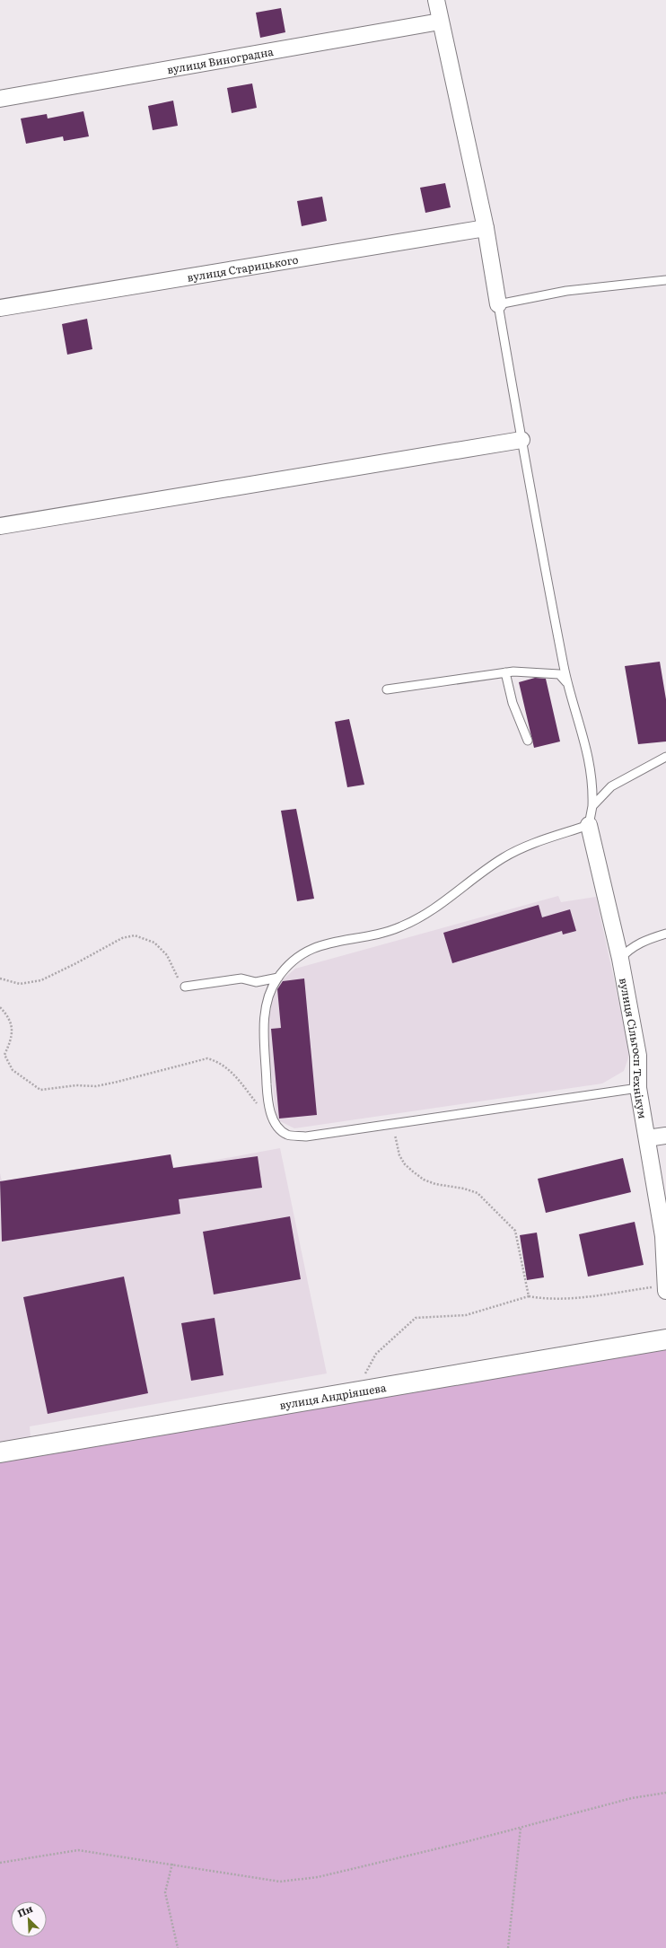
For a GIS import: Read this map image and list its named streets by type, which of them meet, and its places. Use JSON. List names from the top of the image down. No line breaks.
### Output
{"streets":{"street":["вулиця Виноградна","вулиця Старицького","вулиця Сільгосп Технікум","вулиця Андріяшева"]},"north":"top left"}
